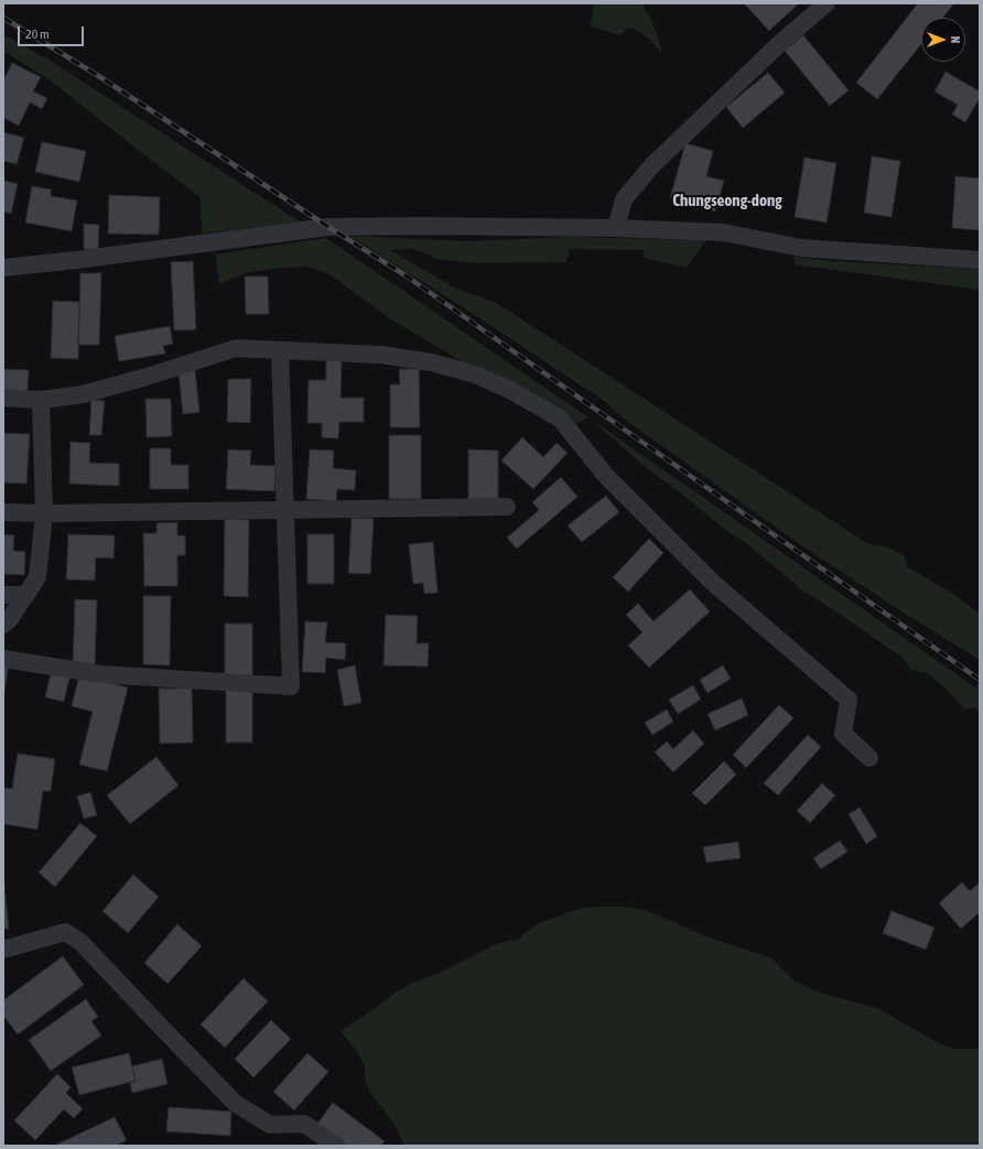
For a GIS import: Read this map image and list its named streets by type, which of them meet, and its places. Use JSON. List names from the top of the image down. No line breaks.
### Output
{"districts":["Chungseong-dong"],"scale_bar":"20 m","north":"right"}
